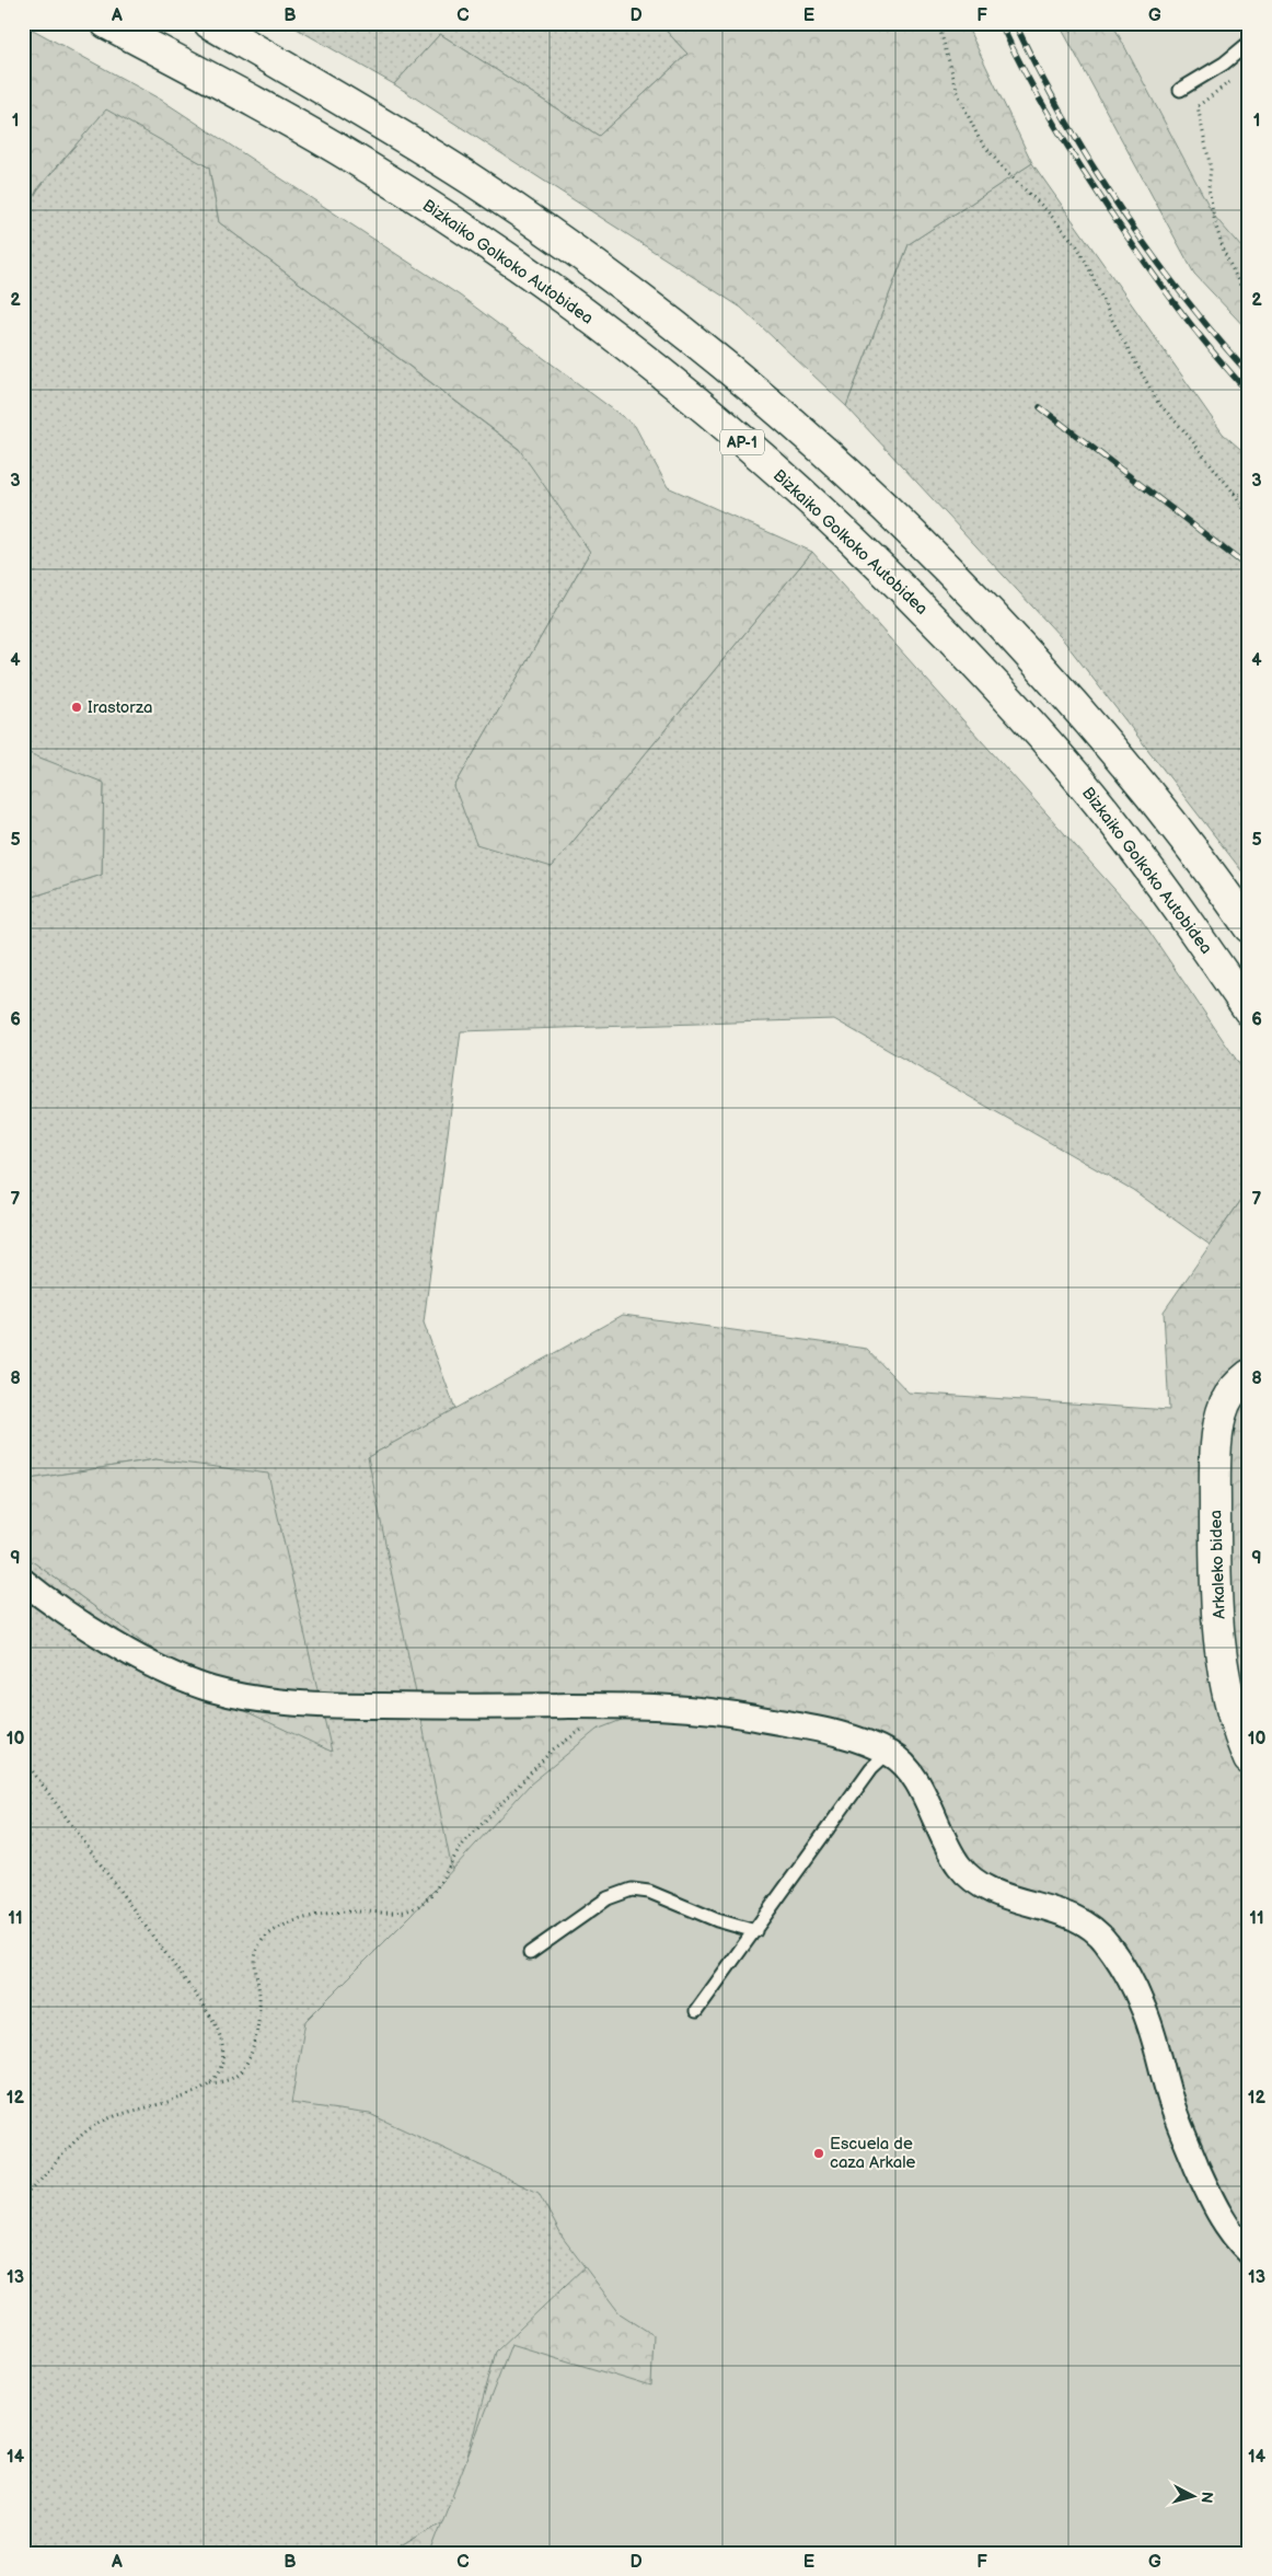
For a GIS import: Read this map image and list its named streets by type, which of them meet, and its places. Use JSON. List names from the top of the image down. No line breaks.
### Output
{"streets":{"main road":["Bizkaiko Golkoko Autobidea","AP-1","Arkaleko bidea"]},"places":["Irastorza","Escuela de caza Arkale"],"north":"right","grid":{"columns":["A","B","C","D","E","F","G"],"rows":["1","2","3","4","5","6","7","8","9","10","11","12","13","14"]}}
